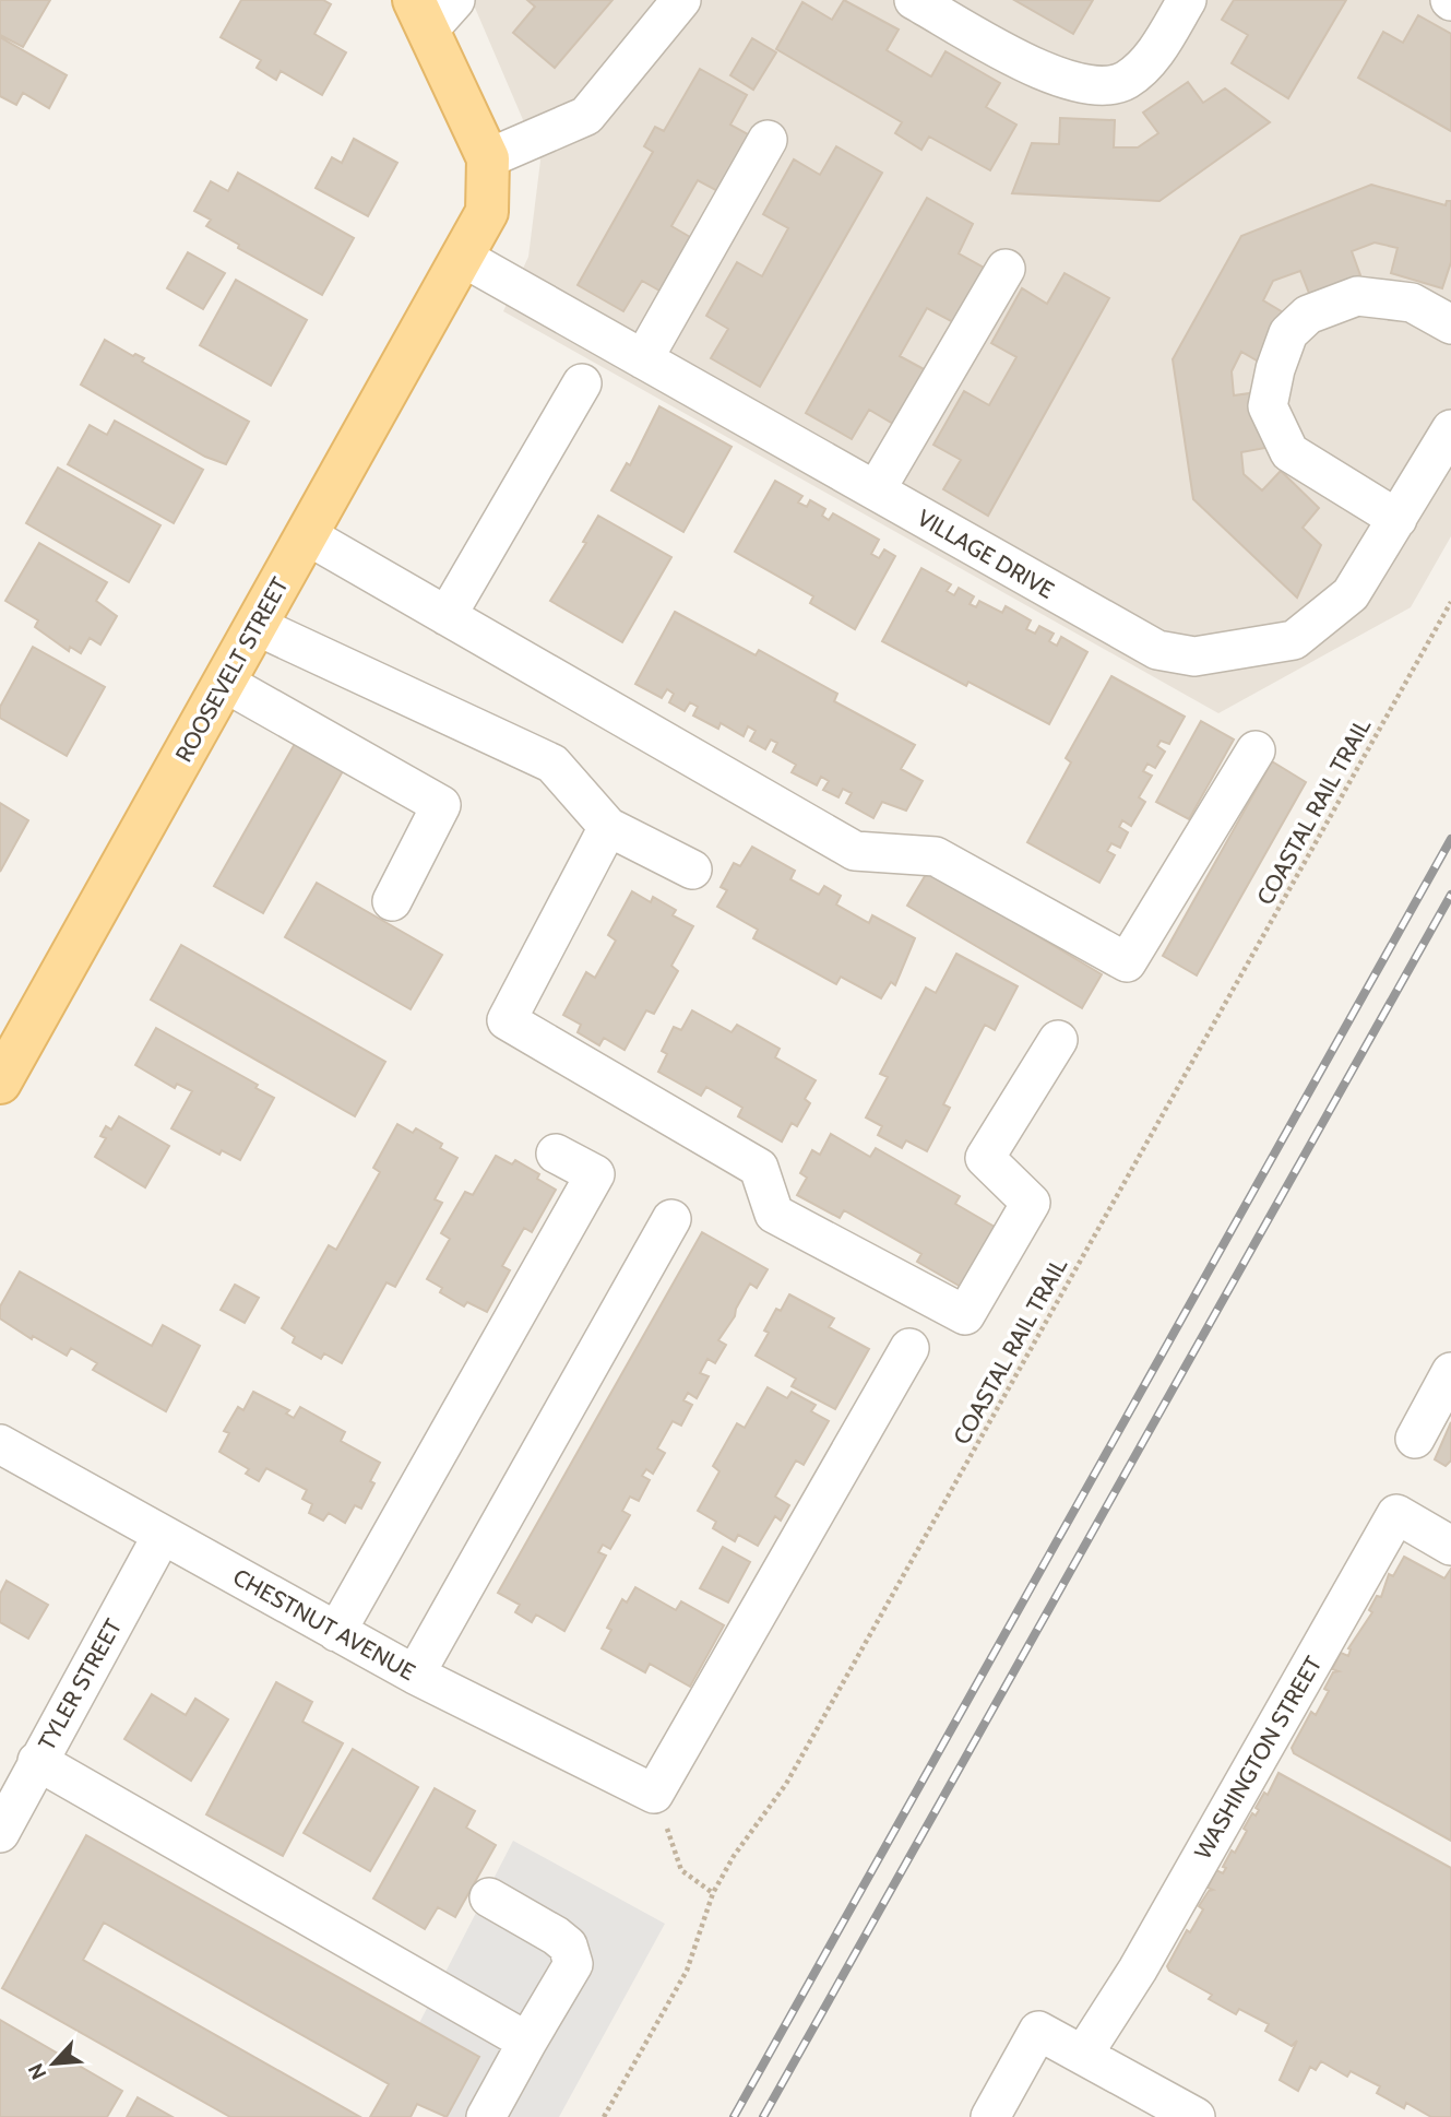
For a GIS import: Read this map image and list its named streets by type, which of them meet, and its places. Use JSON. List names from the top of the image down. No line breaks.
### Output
{"streets":{"main road":["ROOSEVELT STREET"],"street":["VILLAGE DRIVE","CHESTNUT AVENUE","TYLER STREET","WASHINGTON STREET"],"path":["COASTAL RAIL TRAIL"]},"crossings":[["VILLAGE DRIVE","ROOSEVELT STREET"],["CHESTNUT AVENUE","TYLER STREET"]],"north":"bottom left"}
